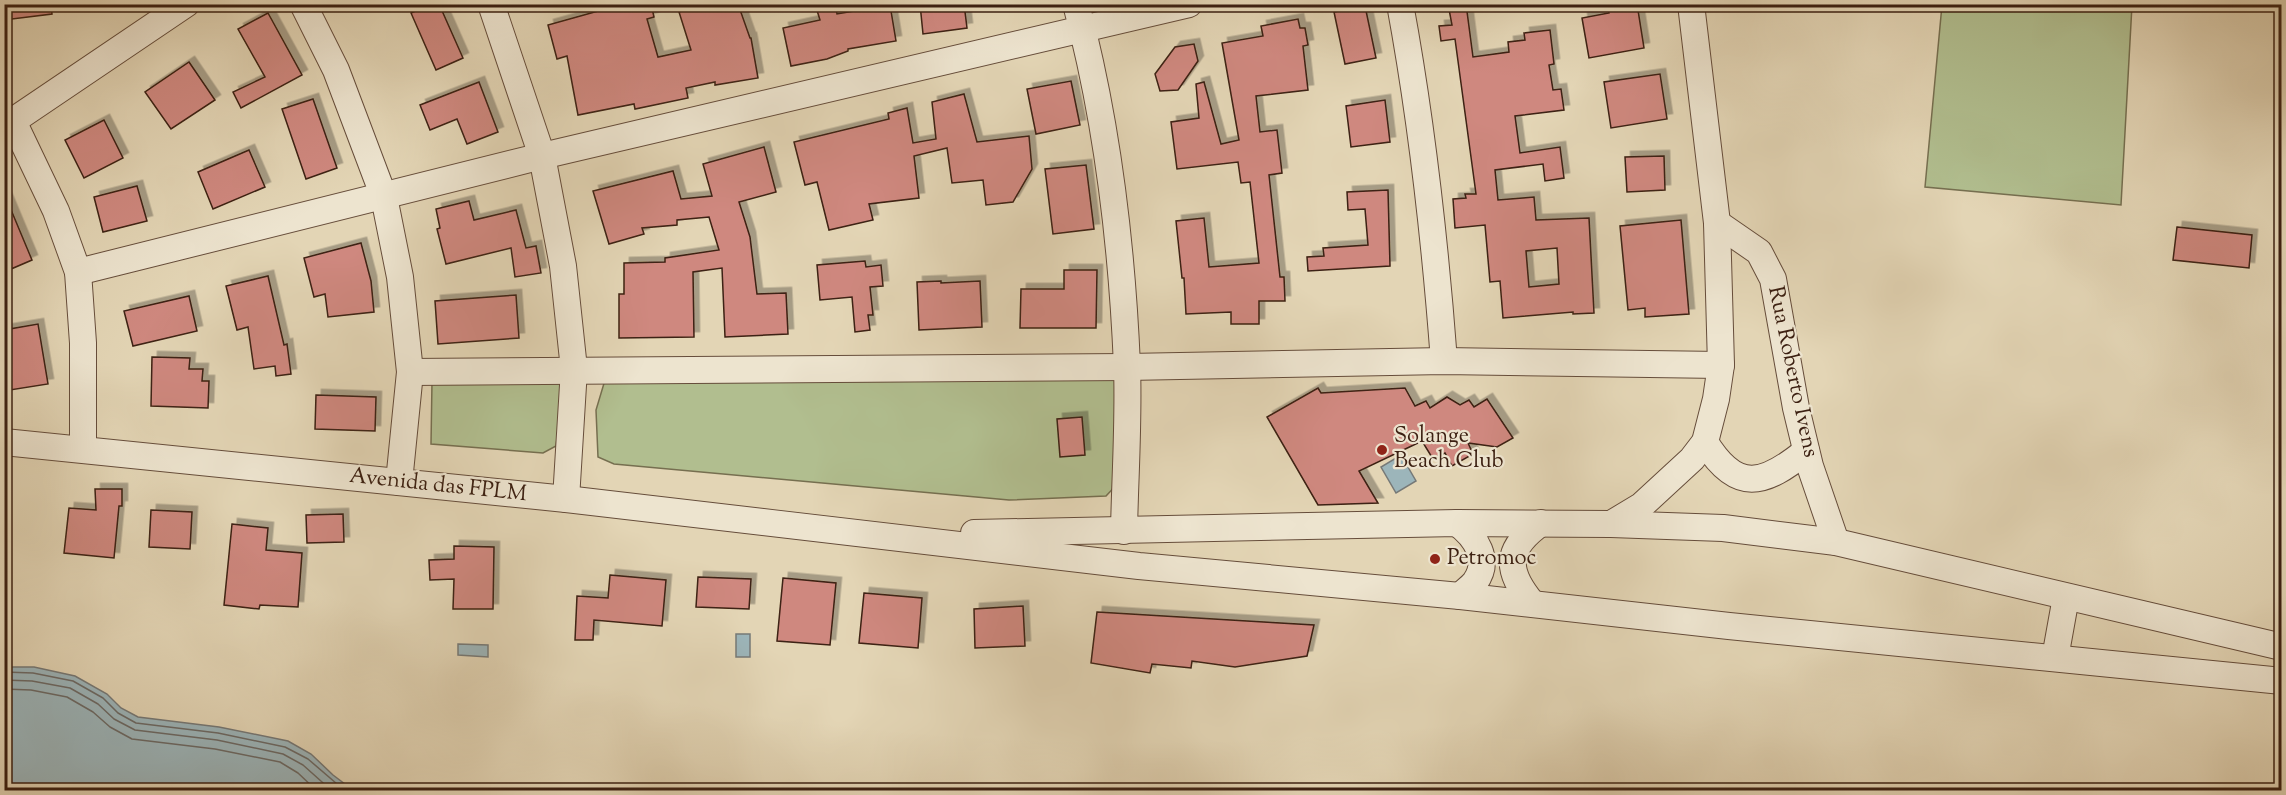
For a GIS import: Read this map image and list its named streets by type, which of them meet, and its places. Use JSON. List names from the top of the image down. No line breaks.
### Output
{"streets":{"street":["Rua Roberto Ivens","Avenida das FPLM"]},"places":["Solange Beach Club","Petromoc"]}
